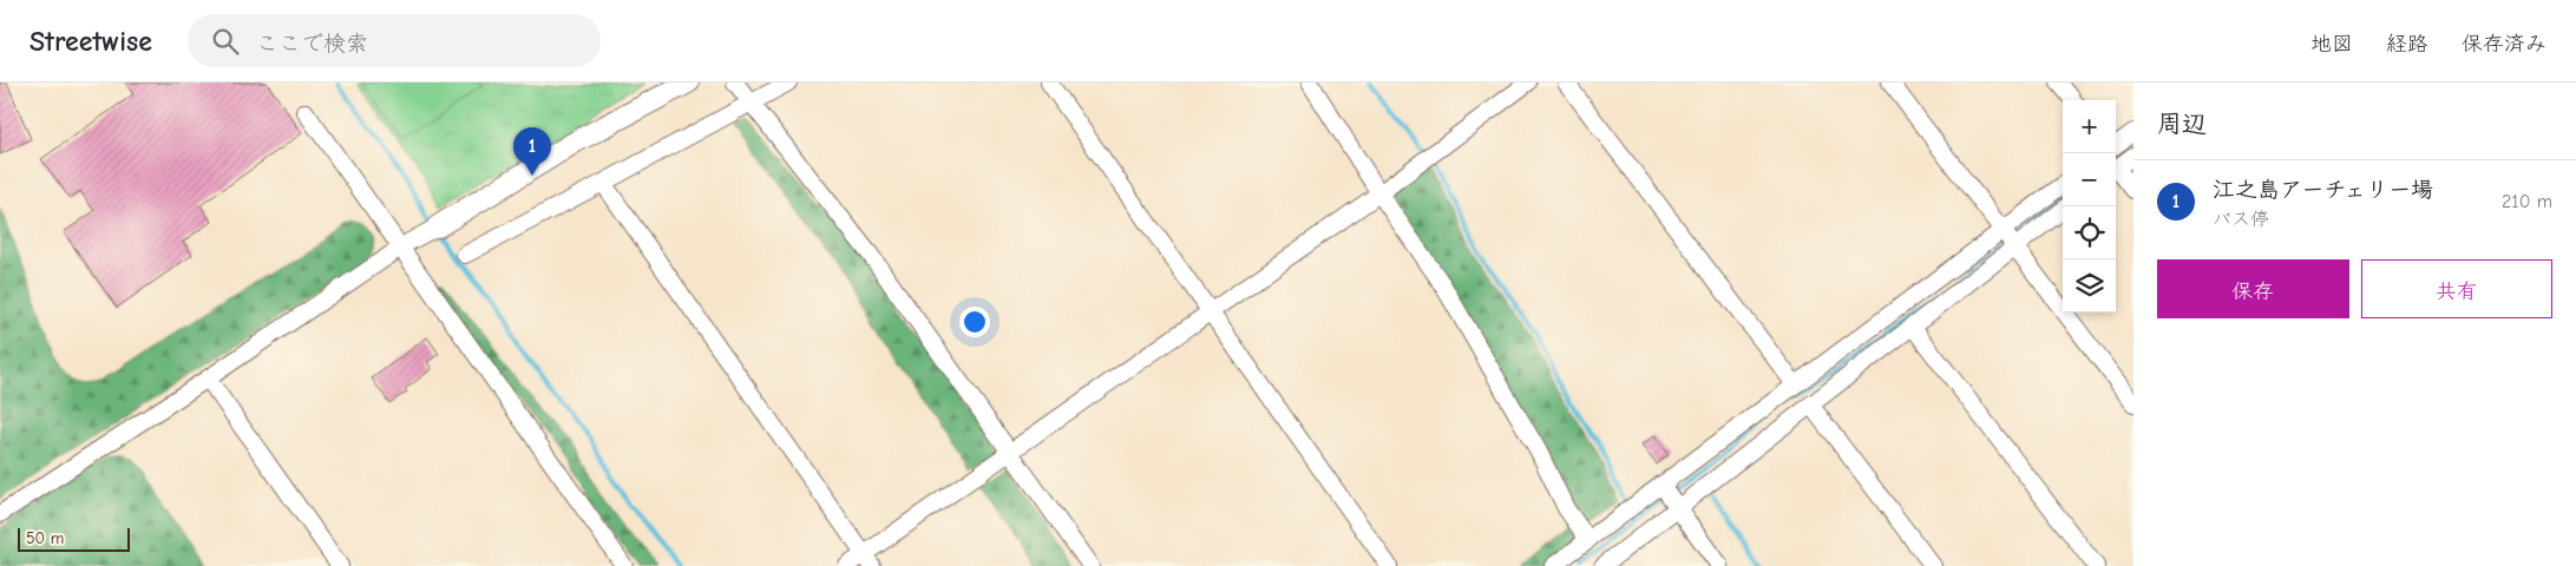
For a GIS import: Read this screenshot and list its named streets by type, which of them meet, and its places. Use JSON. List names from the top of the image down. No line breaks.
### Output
{"scale_bar":"50 m","page":{"header":"Streetwise","search":"ここで検索","nav":["地図","経路","保存済み"],"heading":"周辺","map_buttons":["+","−"],"pins":"1","list":[{"mark":"1","name":"江之島アーチェリー場","note":"バス停","value":"210 m"}],"buttons":["保存","共有"],"scale":"50 m"}}
